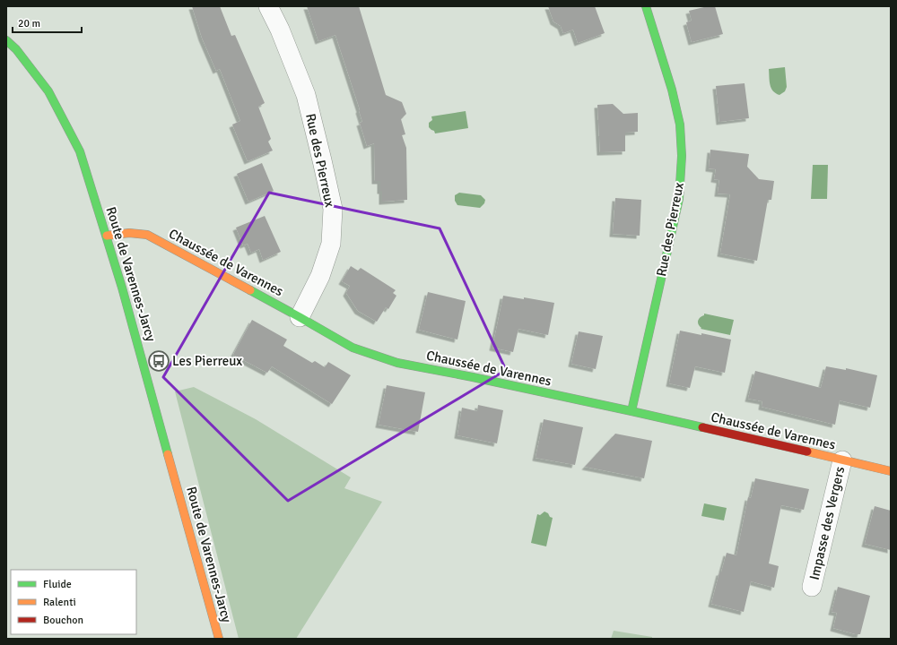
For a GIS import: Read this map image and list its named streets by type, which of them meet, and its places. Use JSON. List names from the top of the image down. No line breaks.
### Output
{"streets":{"street":["Rue des Pierreux","Chaussée de Varennes","Route de Varennes-Jarcy","Impasse des Vergers"]},"crossings":[["Rue des Pierreux","Chaussée de Varennes"],["Chaussée de Varennes","Route de Varennes-Jarcy"],["Chaussée de Varennes","Impasse des Vergers"]],"places":{"bus stop":["Les Pierreux"]},"legend":["Fluide","Ralenti","Bouchon"],"scale_bar":"20 m"}
